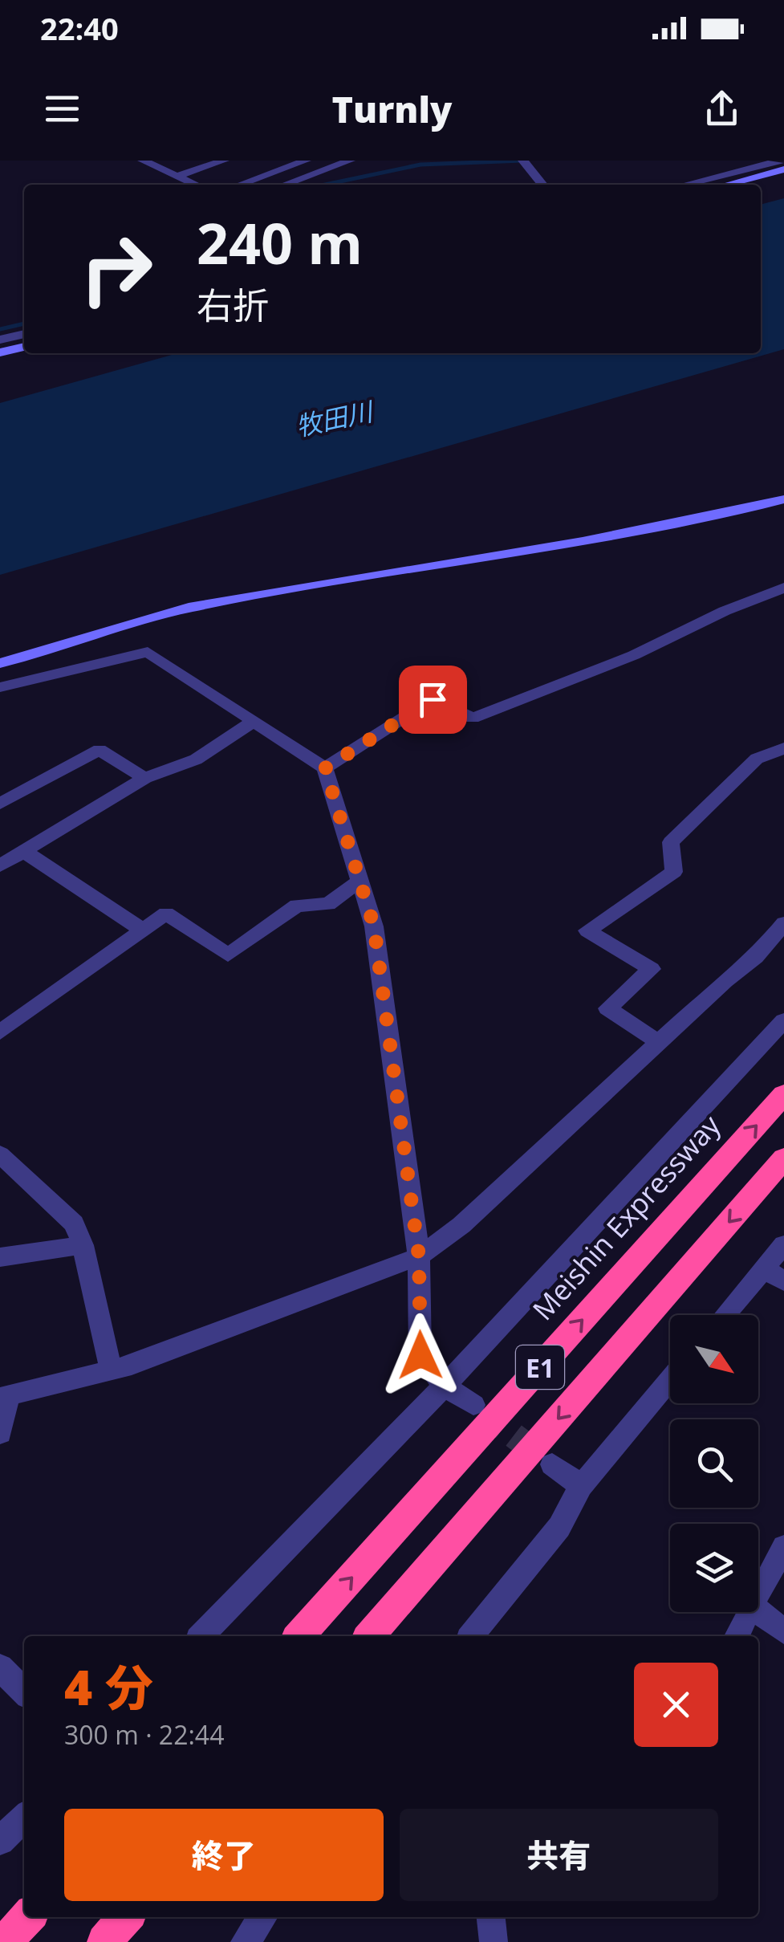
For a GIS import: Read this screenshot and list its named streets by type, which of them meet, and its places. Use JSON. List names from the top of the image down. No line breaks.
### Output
{"streets":{"highway":["Meishin Expressway","E1"]},"water":["牧田川"],"north":"bottom right","page":{"status":"22:40","header":"Turnly","turn":["240 m","右折"],"heading":["4 分","300 m · 22:44"],"buttons":["終了","共有"]}}
